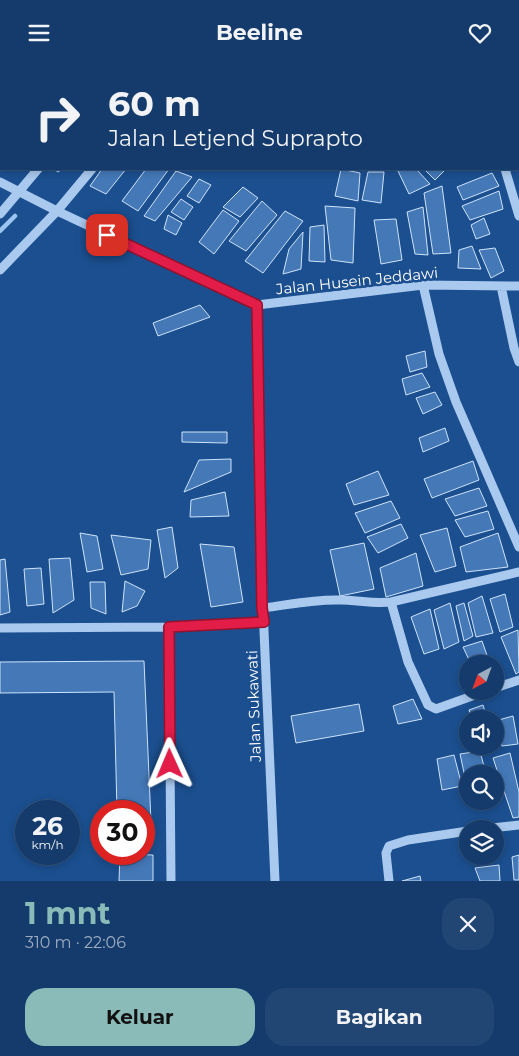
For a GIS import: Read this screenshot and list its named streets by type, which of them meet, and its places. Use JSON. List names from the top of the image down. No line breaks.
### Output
{"streets":{"street":["Jalan Husein Jeddawi","Jalan Sukawati"]},"crossings":[["Jalan Husein Jeddawi","Jalan Sukawati"]],"north":"bottom left","page":{"header":"Beeline","turn":["60 m","Jalan Letjend Suprapto"],"speed":"26 km/h","limit":"30","heading":["1 mnt","310 m · 22:06"],"buttons":["Keluar","Bagikan"]}}
